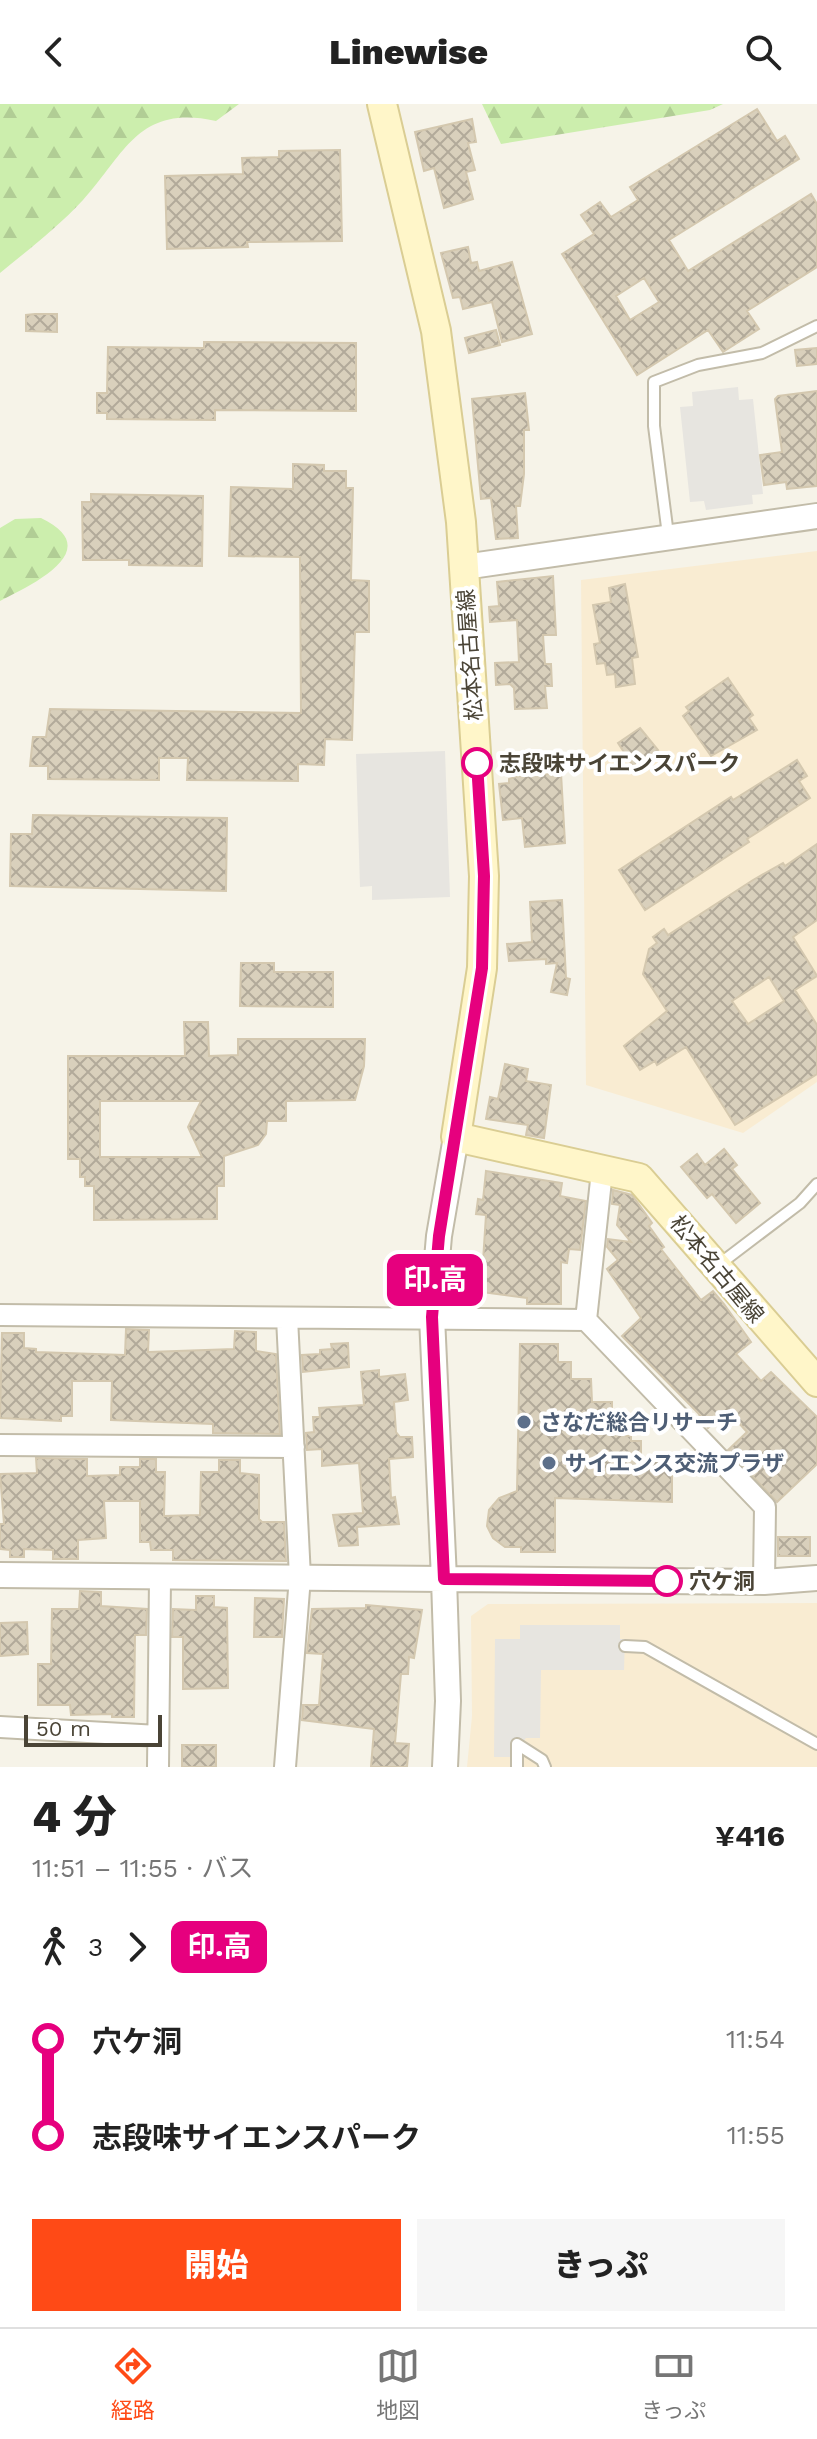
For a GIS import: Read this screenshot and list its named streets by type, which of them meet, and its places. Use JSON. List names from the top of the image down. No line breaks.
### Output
{"streets":{"main road":["松本名古屋線"]},"places":["志段味サイエンスパーク","さなだ総合リサーチ","サイエンス交流プラザ","穴ケ洞"],"lines":["bus line 印.高"],"scale_bar":"50 m","page":{"header":"Linewise","on_map":"印.高","scale":"50 m","heading":["4 分","11:51 – 11:55 · バス","¥416"],"legs":["3","印.高"],"list":[{"name":"穴ケ洞","value":"11:54"},{"name":"志段味サイエンスパーク","value":"11:55"}],"buttons":["開始","きっぷ"],"tabs":["経路","地図","きっぷ"]}}
